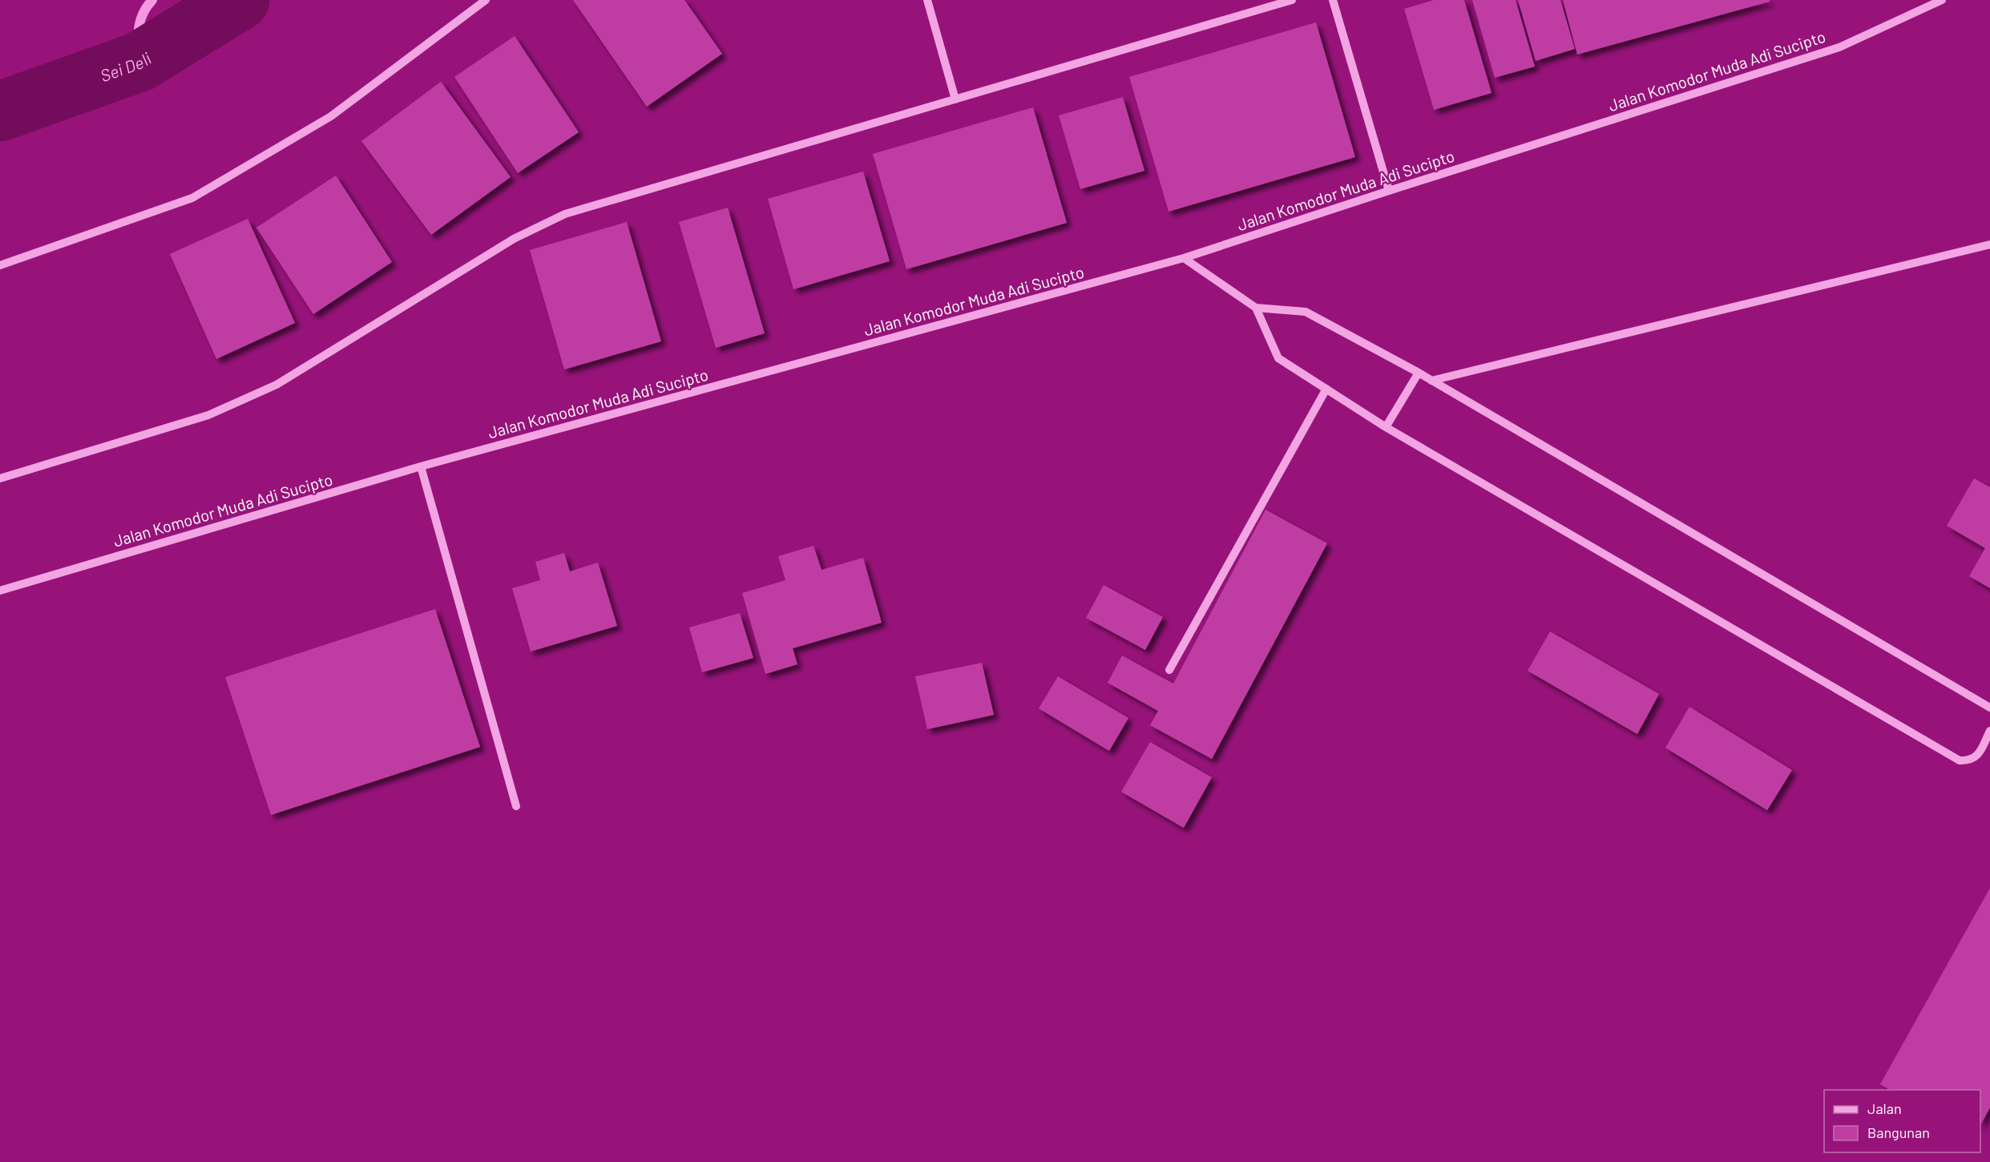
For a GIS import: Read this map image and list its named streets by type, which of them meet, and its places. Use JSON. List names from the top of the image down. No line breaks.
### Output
{"streets":{"street":["Jalan Komodor Muda Adi Sucipto"]},"water":["Sei Deli"],"legend":["Jalan","Bangunan"]}
